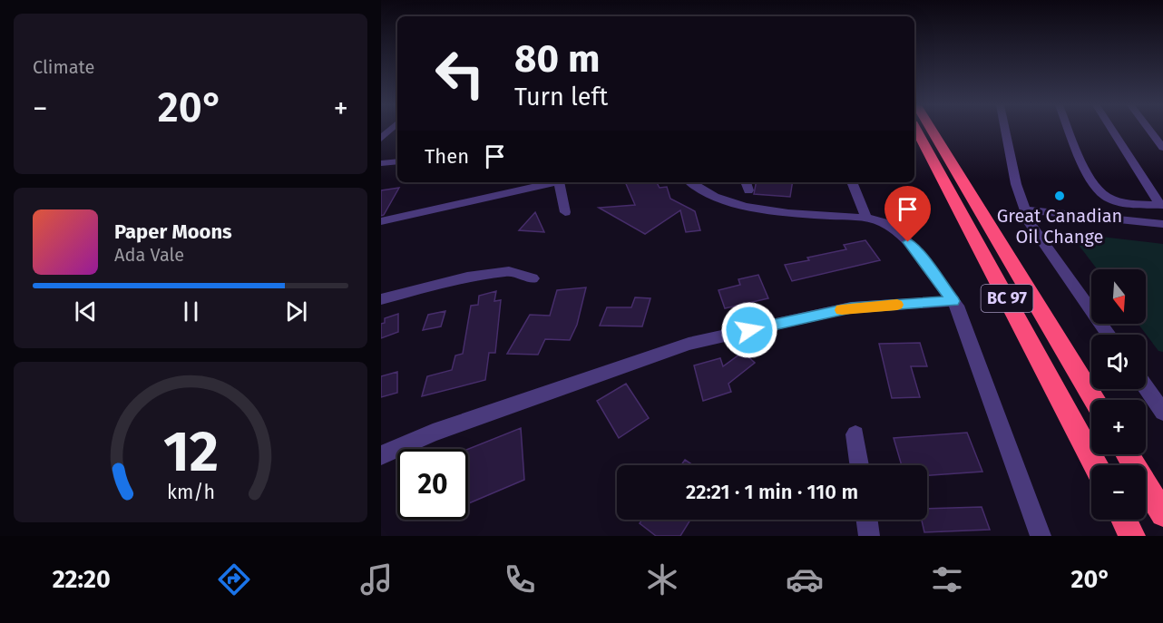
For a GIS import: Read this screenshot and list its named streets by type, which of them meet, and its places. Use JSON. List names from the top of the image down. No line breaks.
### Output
{"streets":{"highway":["BC 97"]},"places":["Great Canadian Oil Change"],"north":"bottom","page":{"tile":"Climate","turn":["80 m","Turn left"],"heat":["−","20°","+"],"then":"Then","song":["Paper Moons","Ada Vale"],"map_buttons":["+","−"],"limit":"20","trip":"22:21 · 1 min · 110 m","tabs":["22:20","20°"],"gauge":["12","km/h"]}}
